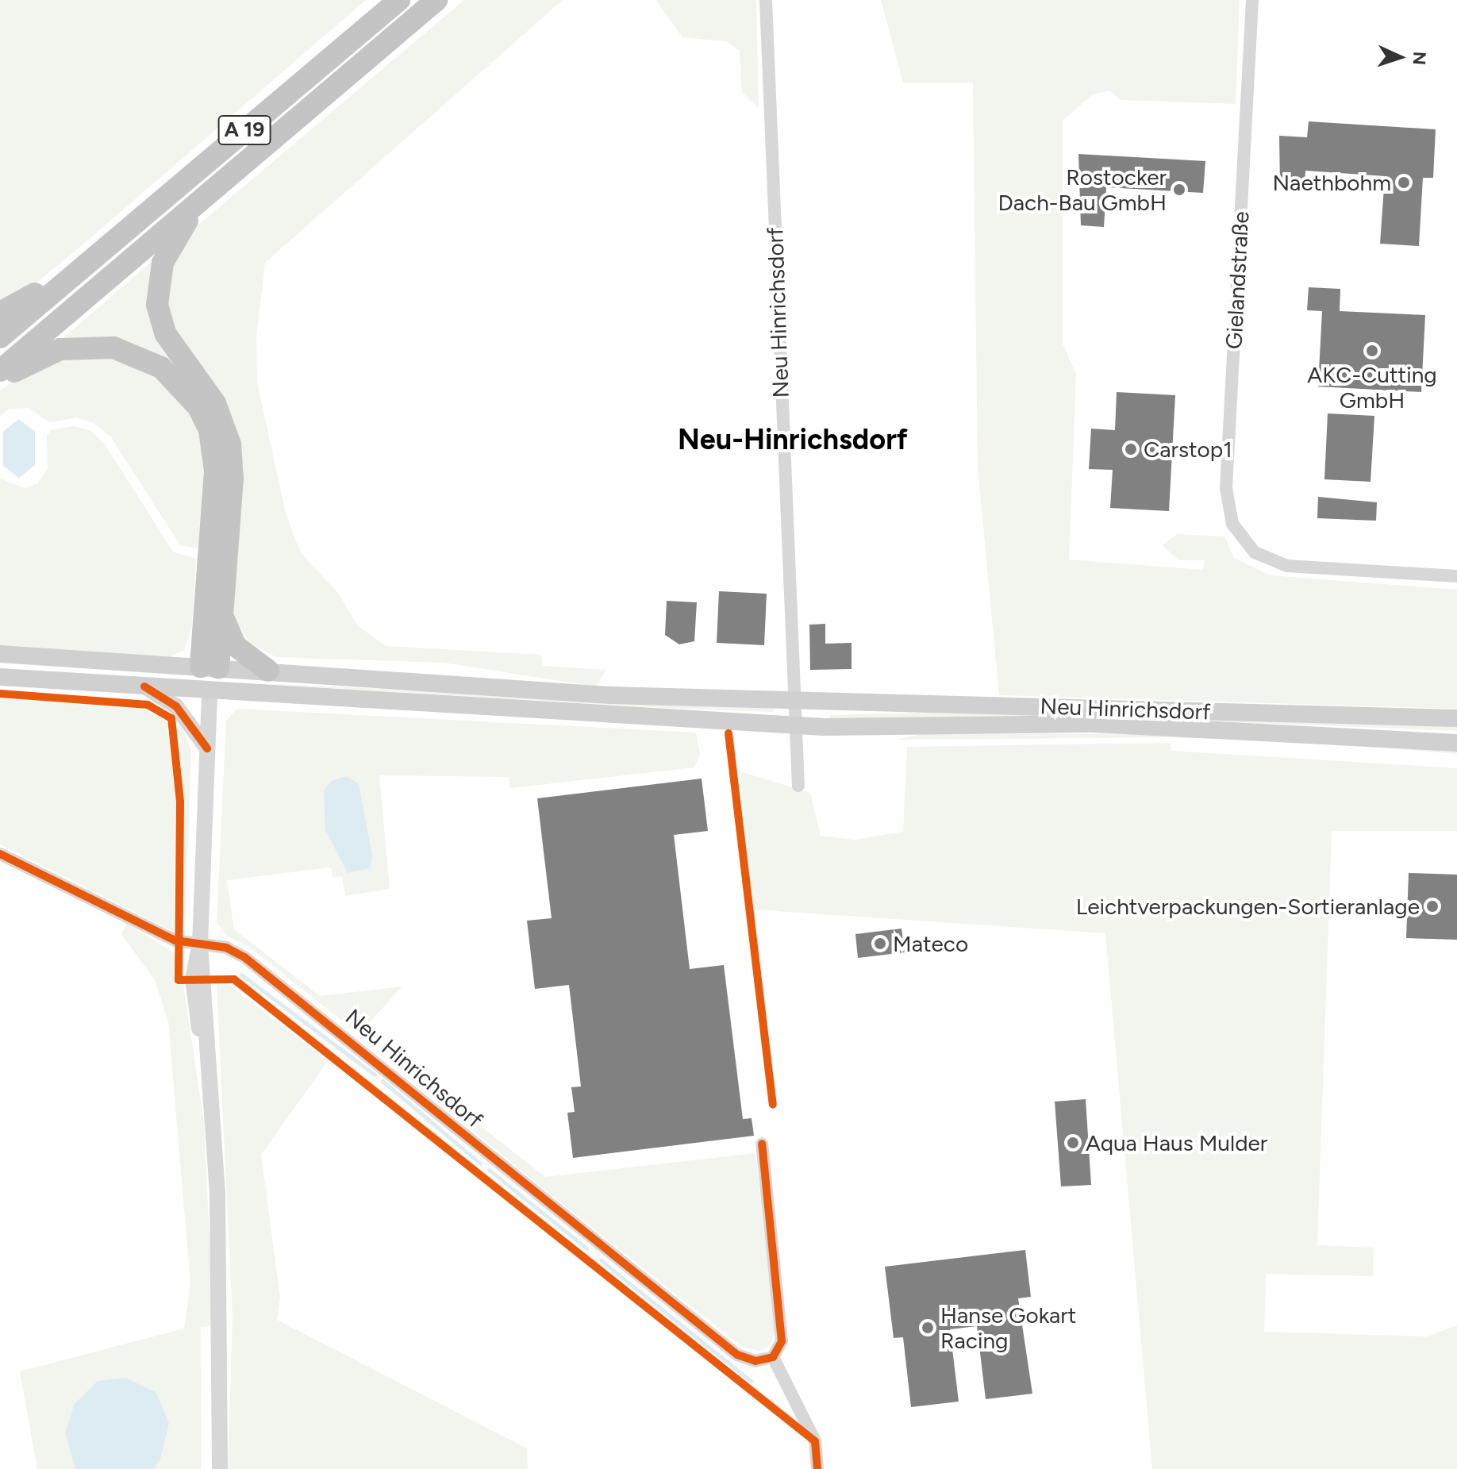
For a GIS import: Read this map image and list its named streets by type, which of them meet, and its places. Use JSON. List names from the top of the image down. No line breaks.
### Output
{"streets":{"highway":["A 19"],"main road":["Neu Hinrichsdorf"],"street":["Gielandstraße"]},"districts":["Neu-Hinrichsdorf"],"places":["Naethbohm","Rostocker Dach-Bau GmbH","AKC-Cutting GmbH","Carstop1","Leichtverpackungen-Sortieranlage","Mateco","Aqua Haus Mulder","Hanse Gokart Racing"],"north":"right"}
